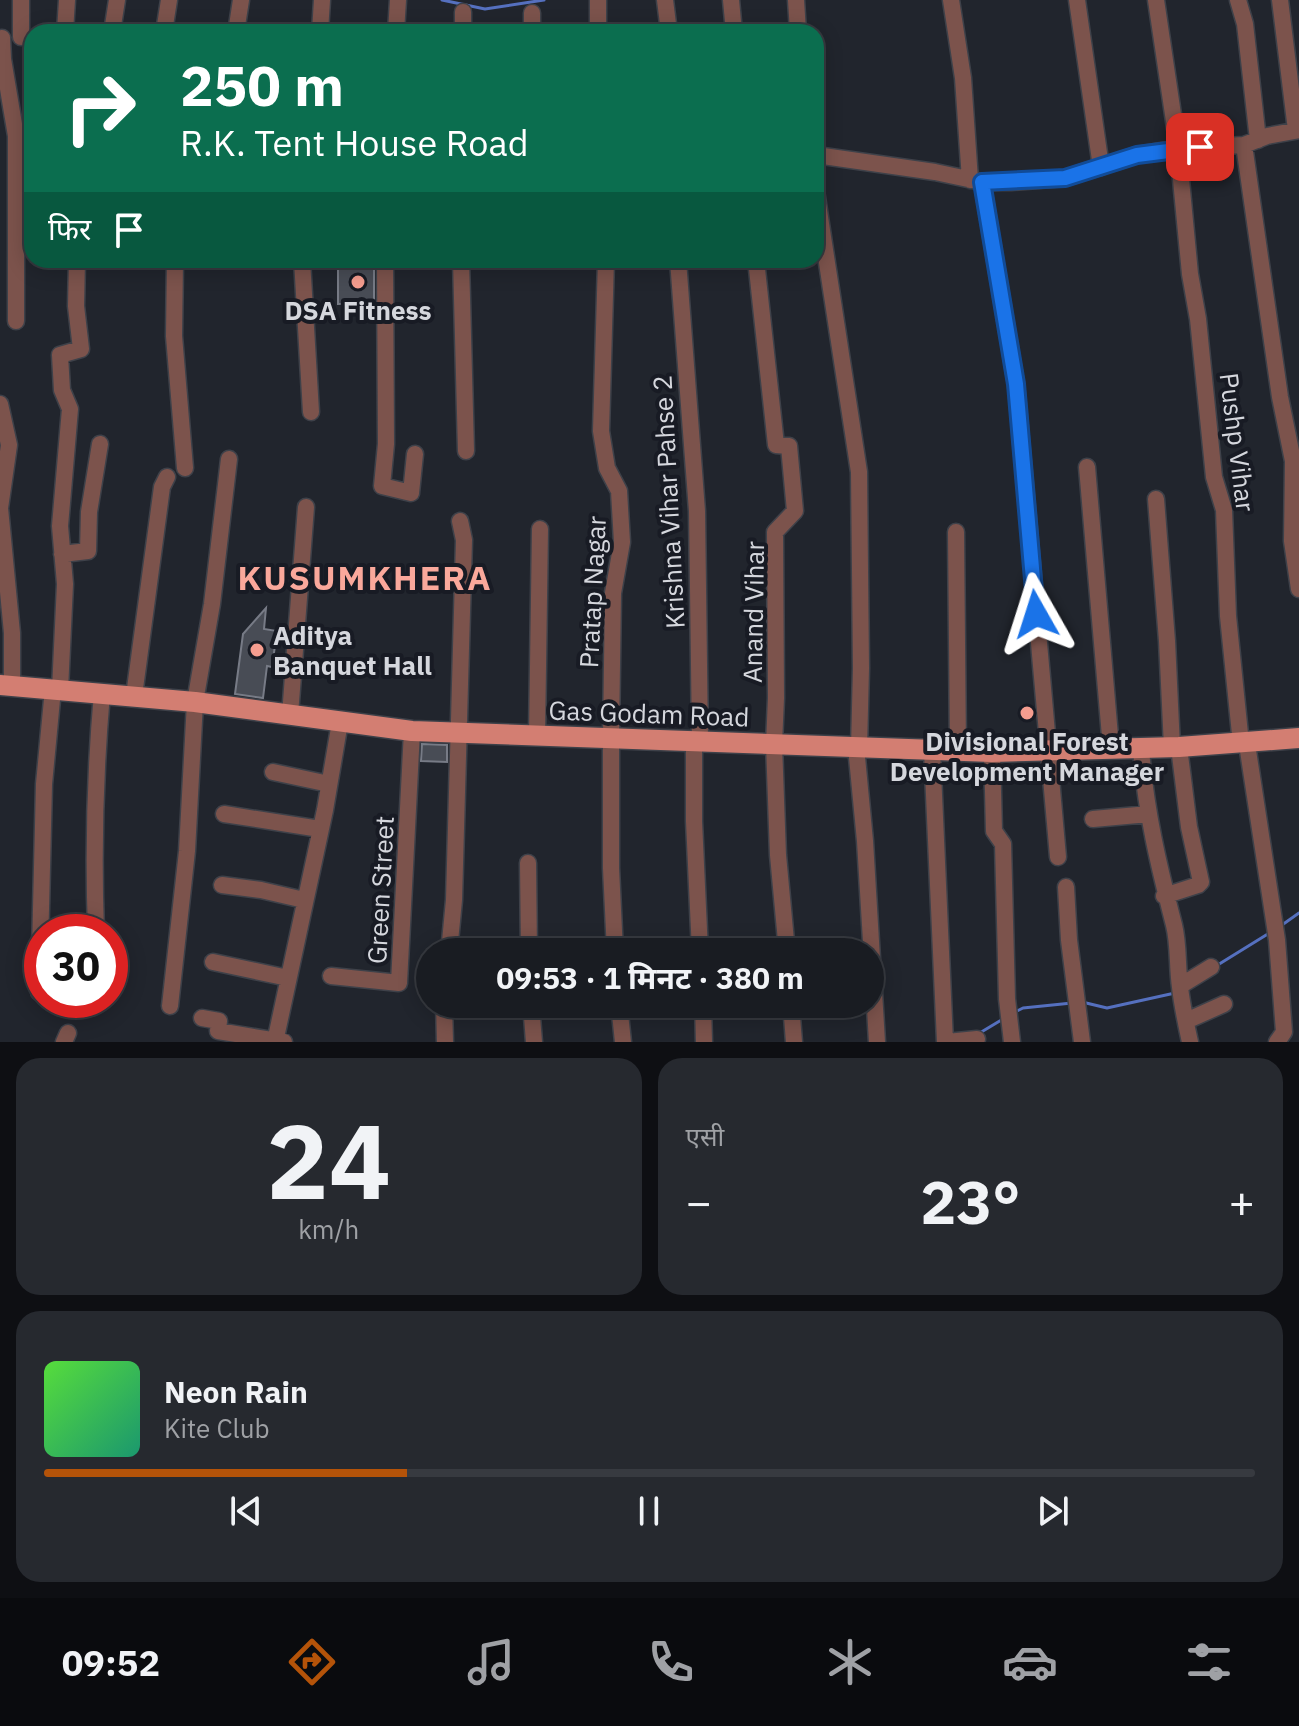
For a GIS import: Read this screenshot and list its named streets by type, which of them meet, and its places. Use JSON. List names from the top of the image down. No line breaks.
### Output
{"streets":{"main road":["Gas Godam Road"],"street":["Pushp Vihar","Krishna Vihar Pahse 2","Pratap Nagar","Anand Vihar","Green Street"]},"crossings":[["Pushp Vihar","Gas Godam Road"],["Krishna Vihar Pahse 2","Gas Godam Road"],["Pratap Nagar","Gas Godam Road"],["Anand Vihar","Gas Godam Road"],["Gas Godam Road","Green Street"]],"districts":["KUSUMKHERA"],"places":["DSA Fitness","Aditya Banquet Hall","Divisional Forest Development Manager"],"page":{"turn":["250 m","R.K. Tent House Road"],"then":"फिर","limit":"30","trip":"09:53 · 1 मिनट · 380 m","tile":[["24","km/h"],"एसी"],"heat":["−","23°","+"],"song":["Neon Rain","Kite Club"],"tabs":"09:52"}}
